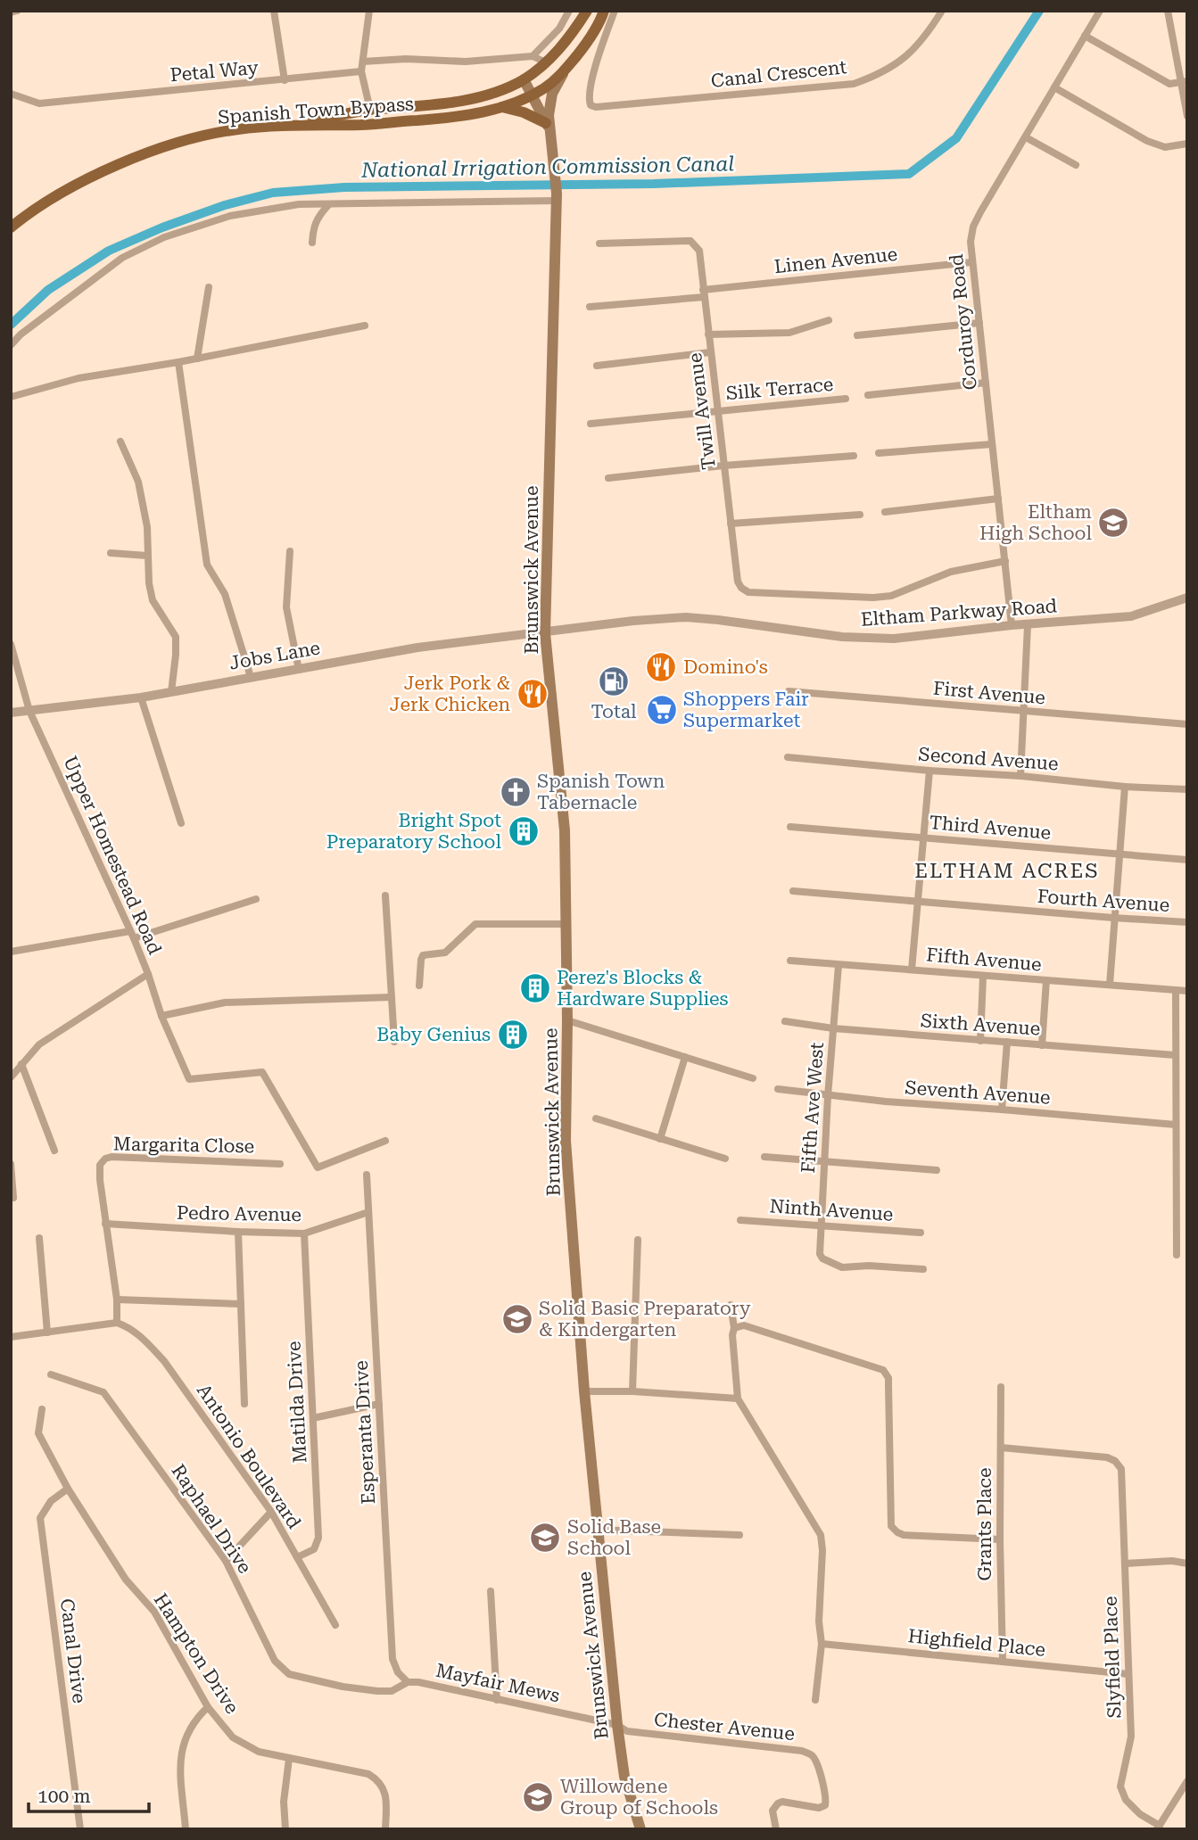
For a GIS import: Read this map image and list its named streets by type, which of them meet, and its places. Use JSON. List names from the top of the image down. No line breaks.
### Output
{"streets":{"main road":["Spanish Town Bypass","Brunswick Avenue"],"street":["Petal Way","Canal Crescent","Linen Avenue","Corduroy Road","Silk Terrace","Twill Avenue","Eltham Parkway Road","Jobs Lane","First Avenue","Second Avenue","Third Avenue","Upper Homestead Road","Fourth Avenue","Fifth Avenue","Sixth Avenue","Seventh Avenue","Fifth Ave West","Margarita Close","Ninth Avenue","Pedro Avenue","Matilda Drive","Esperanta Drive","Antonio Boulevard","Raphael Drive","Grants Place","Highfield Place","Canal Drive","Hampton Drive","Slyfield Place","Mayfair Mews","Chester Avenue"]},"crossings":[["Spanish Town Bypass","Brunswick Avenue"],["Linen Avenue","Corduroy Road"],["Linen Avenue","Twill Avenue"],["Corduroy Road","Twill Avenue"],["Corduroy Road","Eltham Parkway Road"],["Silk Terrace","Twill Avenue"],["Brunswick Avenue","Eltham Parkway Road"],["Brunswick Avenue","Jobs Lane"],["Brunswick Avenue","Mayfair Mews"],["Brunswick Avenue","Chester Avenue"],["Eltham Parkway Road","Jobs Lane"],["Jobs Lane","Upper Homestead Road"],["Fifth Avenue","Fifth Ave West"],["Sixth Avenue","Fifth Ave West"],["Seventh Avenue","Fifth Ave West"],["Fifth Ave West","Ninth Avenue"],["Margarita Close","Pedro Avenue"],["Margarita Close","Antonio Boulevard"],["Pedro Avenue","Matilda Drive"],["Pedro Avenue","Esperanta Drive"],["Matilda Drive","Antonio Boulevard"],["Esperanta Drive","Raphael Drive"],["Esperanta Drive","Mayfair Mews"],["Raphael Drive","Mayfair Mews"],["Grants Place","Highfield Place"],["Grants Place","Slyfield Place"],["Highfield Place","Slyfield Place"],["Canal Drive","Hampton Drive"],["Mayfair Mews","Chester Avenue"]],"districts":["ELTHAM ACRES"],"water":["National Irrigation Commission Canal"],"places":{"school or university":["Eltham High School","Solid Basic Preparatory & Kindergarten","Solid Base School","Willowdene Group of Schools"],"restaurant":["Domino's","Jerk Pork & Jerk Chicken"],"fuel station":["Total"],"supermarket":["Shoppers Fair Supermarket"],"church":["Spanish Town Tabernacle"],"building":["Bright Spot Preparatory School","Perez's Blocks & Hardware Supplies","Baby Genius"]},"scale_bar":"100 m"}
